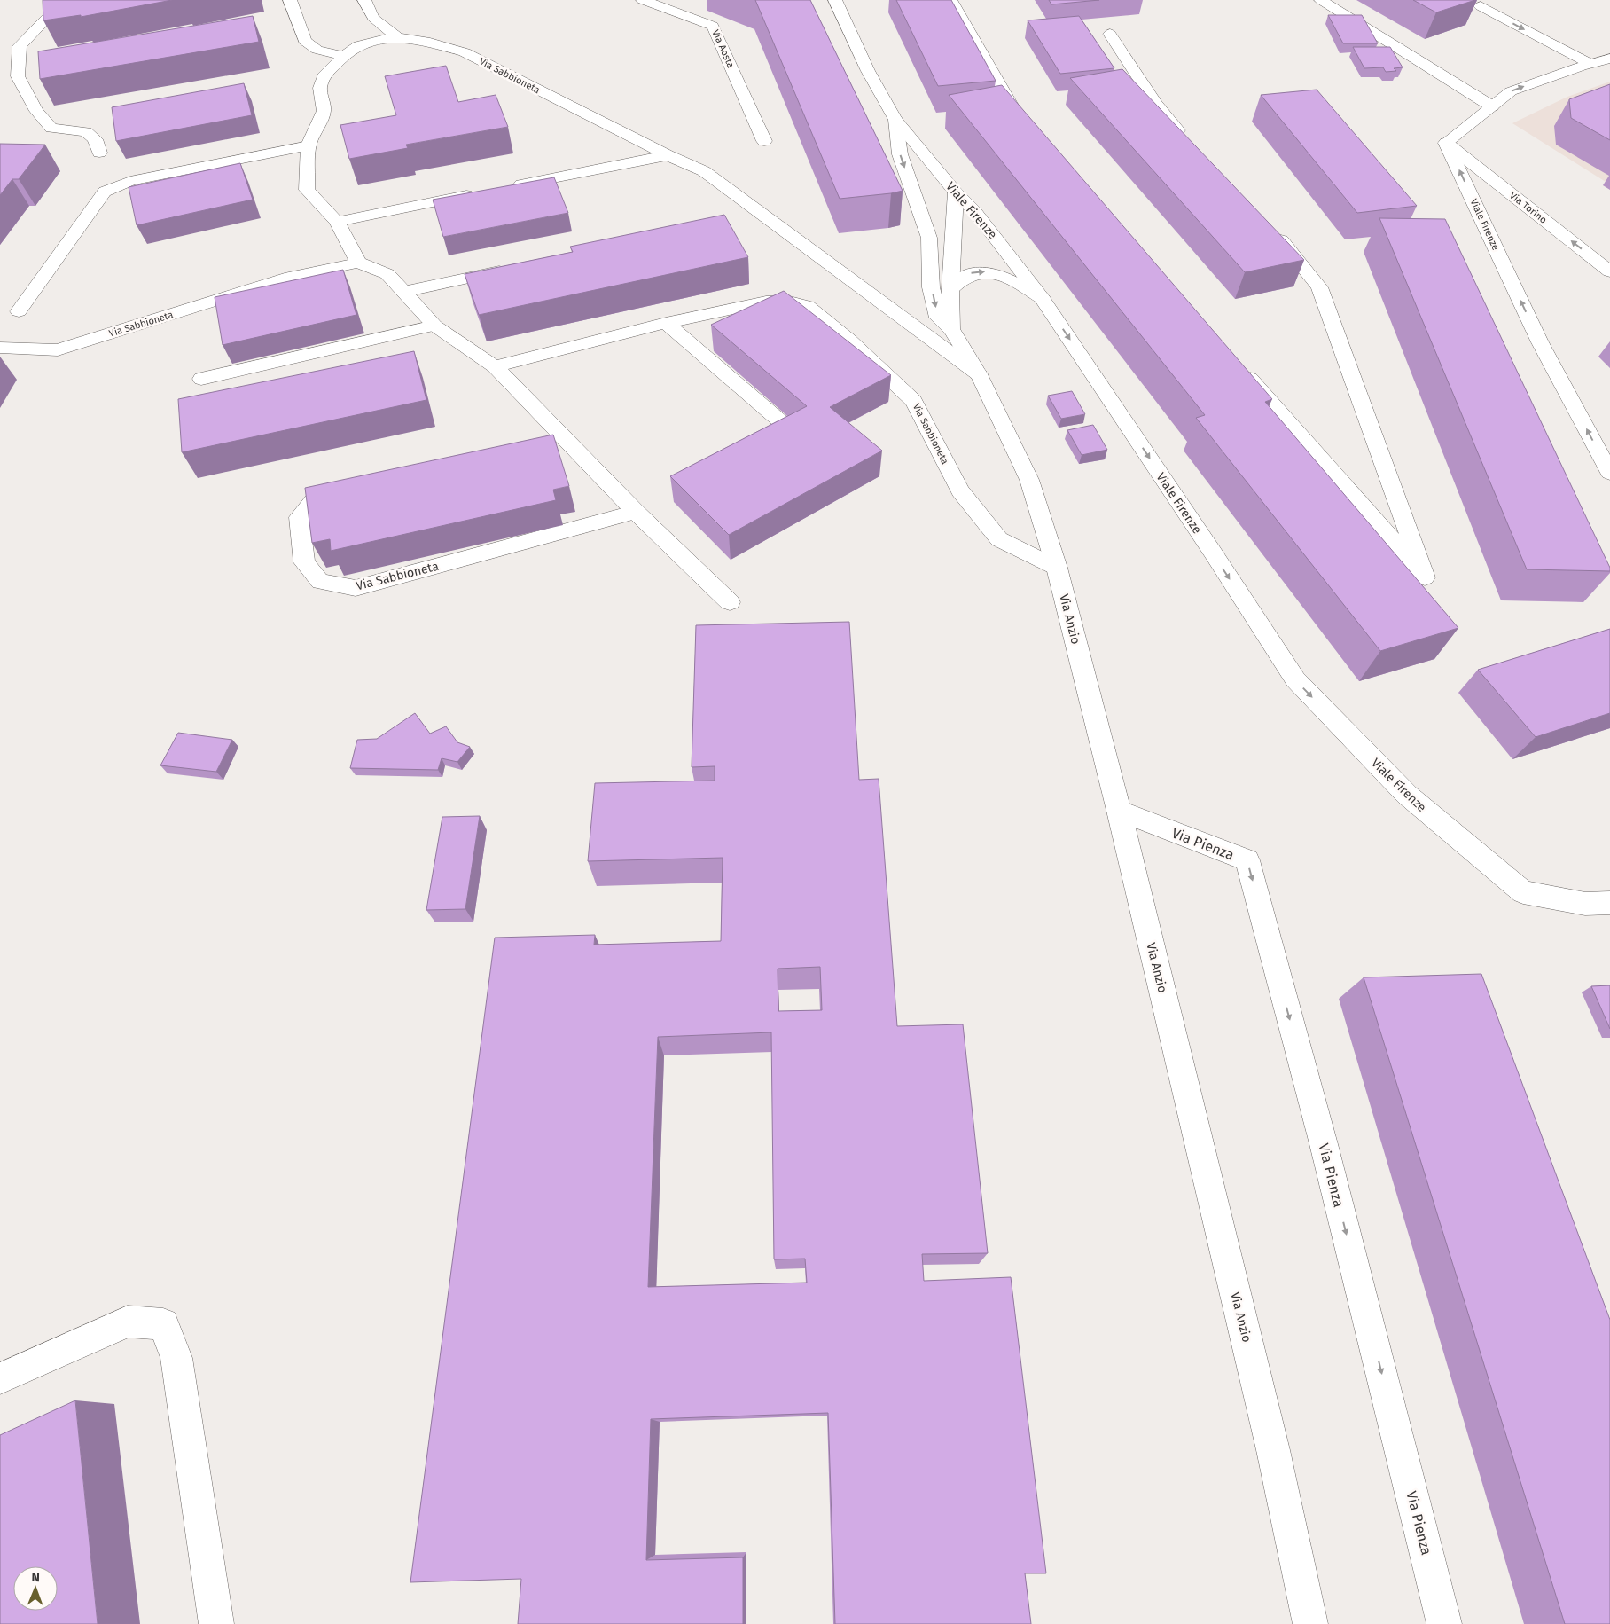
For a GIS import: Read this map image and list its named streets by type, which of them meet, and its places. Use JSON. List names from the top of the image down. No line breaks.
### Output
{"streets":{"street":["Via Aosta","Via Sabbioneta","Via Torino","Viale Firenze","Via Anzio","Via Pienza"]},"crossings":[["Via Sabbioneta","Via Anzio"],["Via Torino","Viale Firenze"],["Viale Firenze","Via Anzio"],["Via Anzio","Via Pienza"]],"one_way":["Via Pienza"],"north":"top"}
